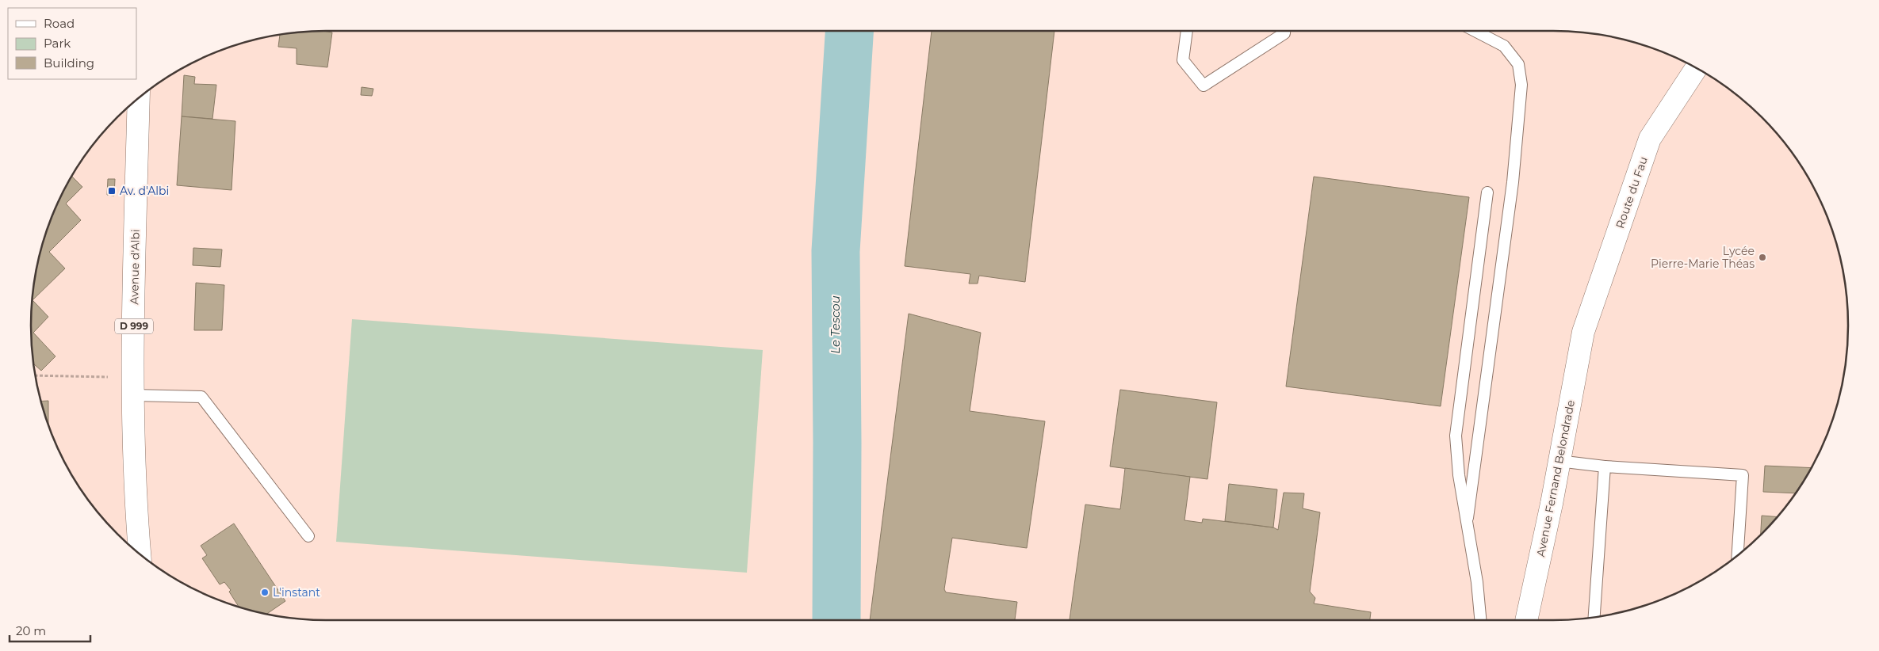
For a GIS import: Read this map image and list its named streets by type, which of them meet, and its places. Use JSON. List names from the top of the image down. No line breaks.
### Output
{"streets":{"street":["Route du Fau","Avenue d'Albi","D 999","Avenue Fernand Belondrade"]},"crossings":[["Route du Fau","Avenue Fernand Belondrade"]],"water":["Le Tescou"],"places":{"transit":["Av. d'Albi"],"other":["Lycée Pierre-Marie Théas","L'instant"]},"legend":["Road","Park","Building"],"scale_bar":"20 m"}
